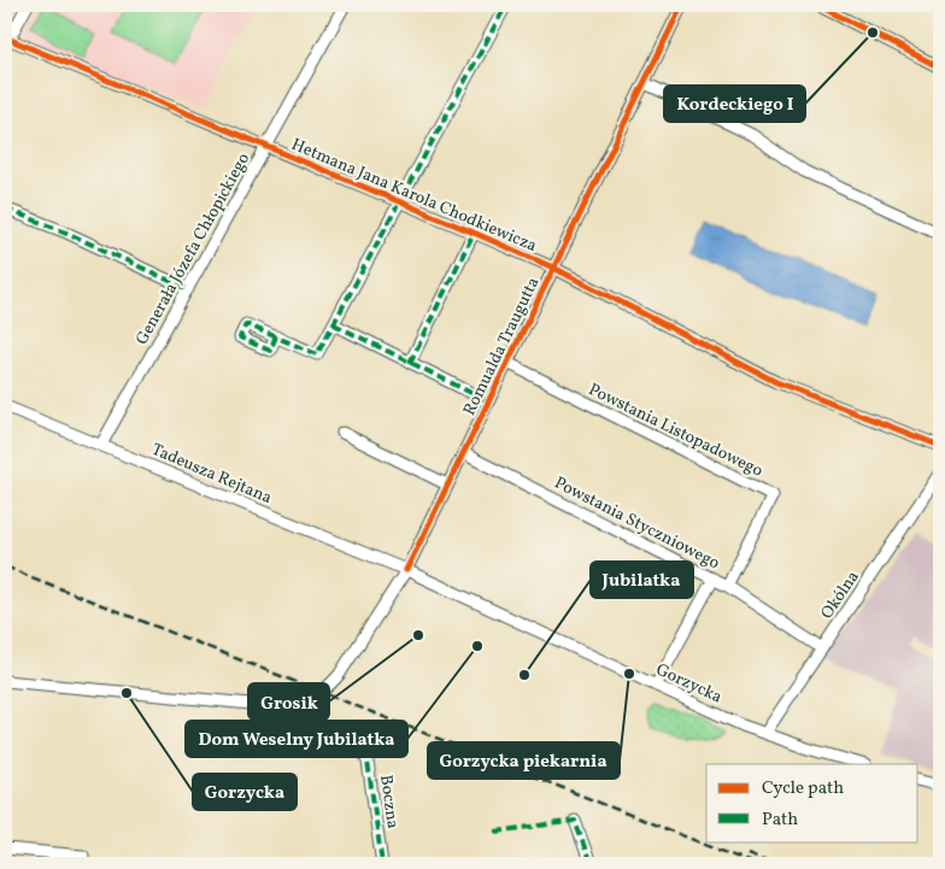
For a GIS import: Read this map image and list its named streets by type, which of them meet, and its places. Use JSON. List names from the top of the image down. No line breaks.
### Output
{"streets":{"street":["Hetmana Jana Karola Chodkiewicza","Generała Józefa Chłopickiego","Romualda Traugutta","Powstania Listopadowego","Tadeusza Rejtana","Powstania Styczniowego","Okólna","Gorzycka","Boczna"]},"crossings":[["Hetmana Jana Karola Chodkiewicza","Generała Józefa Chłopickiego"],["Hetmana Jana Karola Chodkiewicza","Romualda Traugutta"],["Generała Józefa Chłopickiego","Tadeusza Rejtana"],["Romualda Traugutta","Powstania Listopadowego"],["Romualda Traugutta","Tadeusza Rejtana"],["Romualda Traugutta","Powstania Styczniowego"],["Romualda Traugutta","Gorzycka"],["Powstania Listopadowego","Powstania Styczniowego"],["Tadeusza Rejtana","Gorzycka"],["Powstania Styczniowego","Okólna"],["Okólna","Gorzycka"]],"places":["Kordeckiego I","Grosik","Dom Weselny Jubilatka","Gorzycka piekarnia","Jubilatka","Gorzycka"],"legend":["Cycle path","Path"]}
